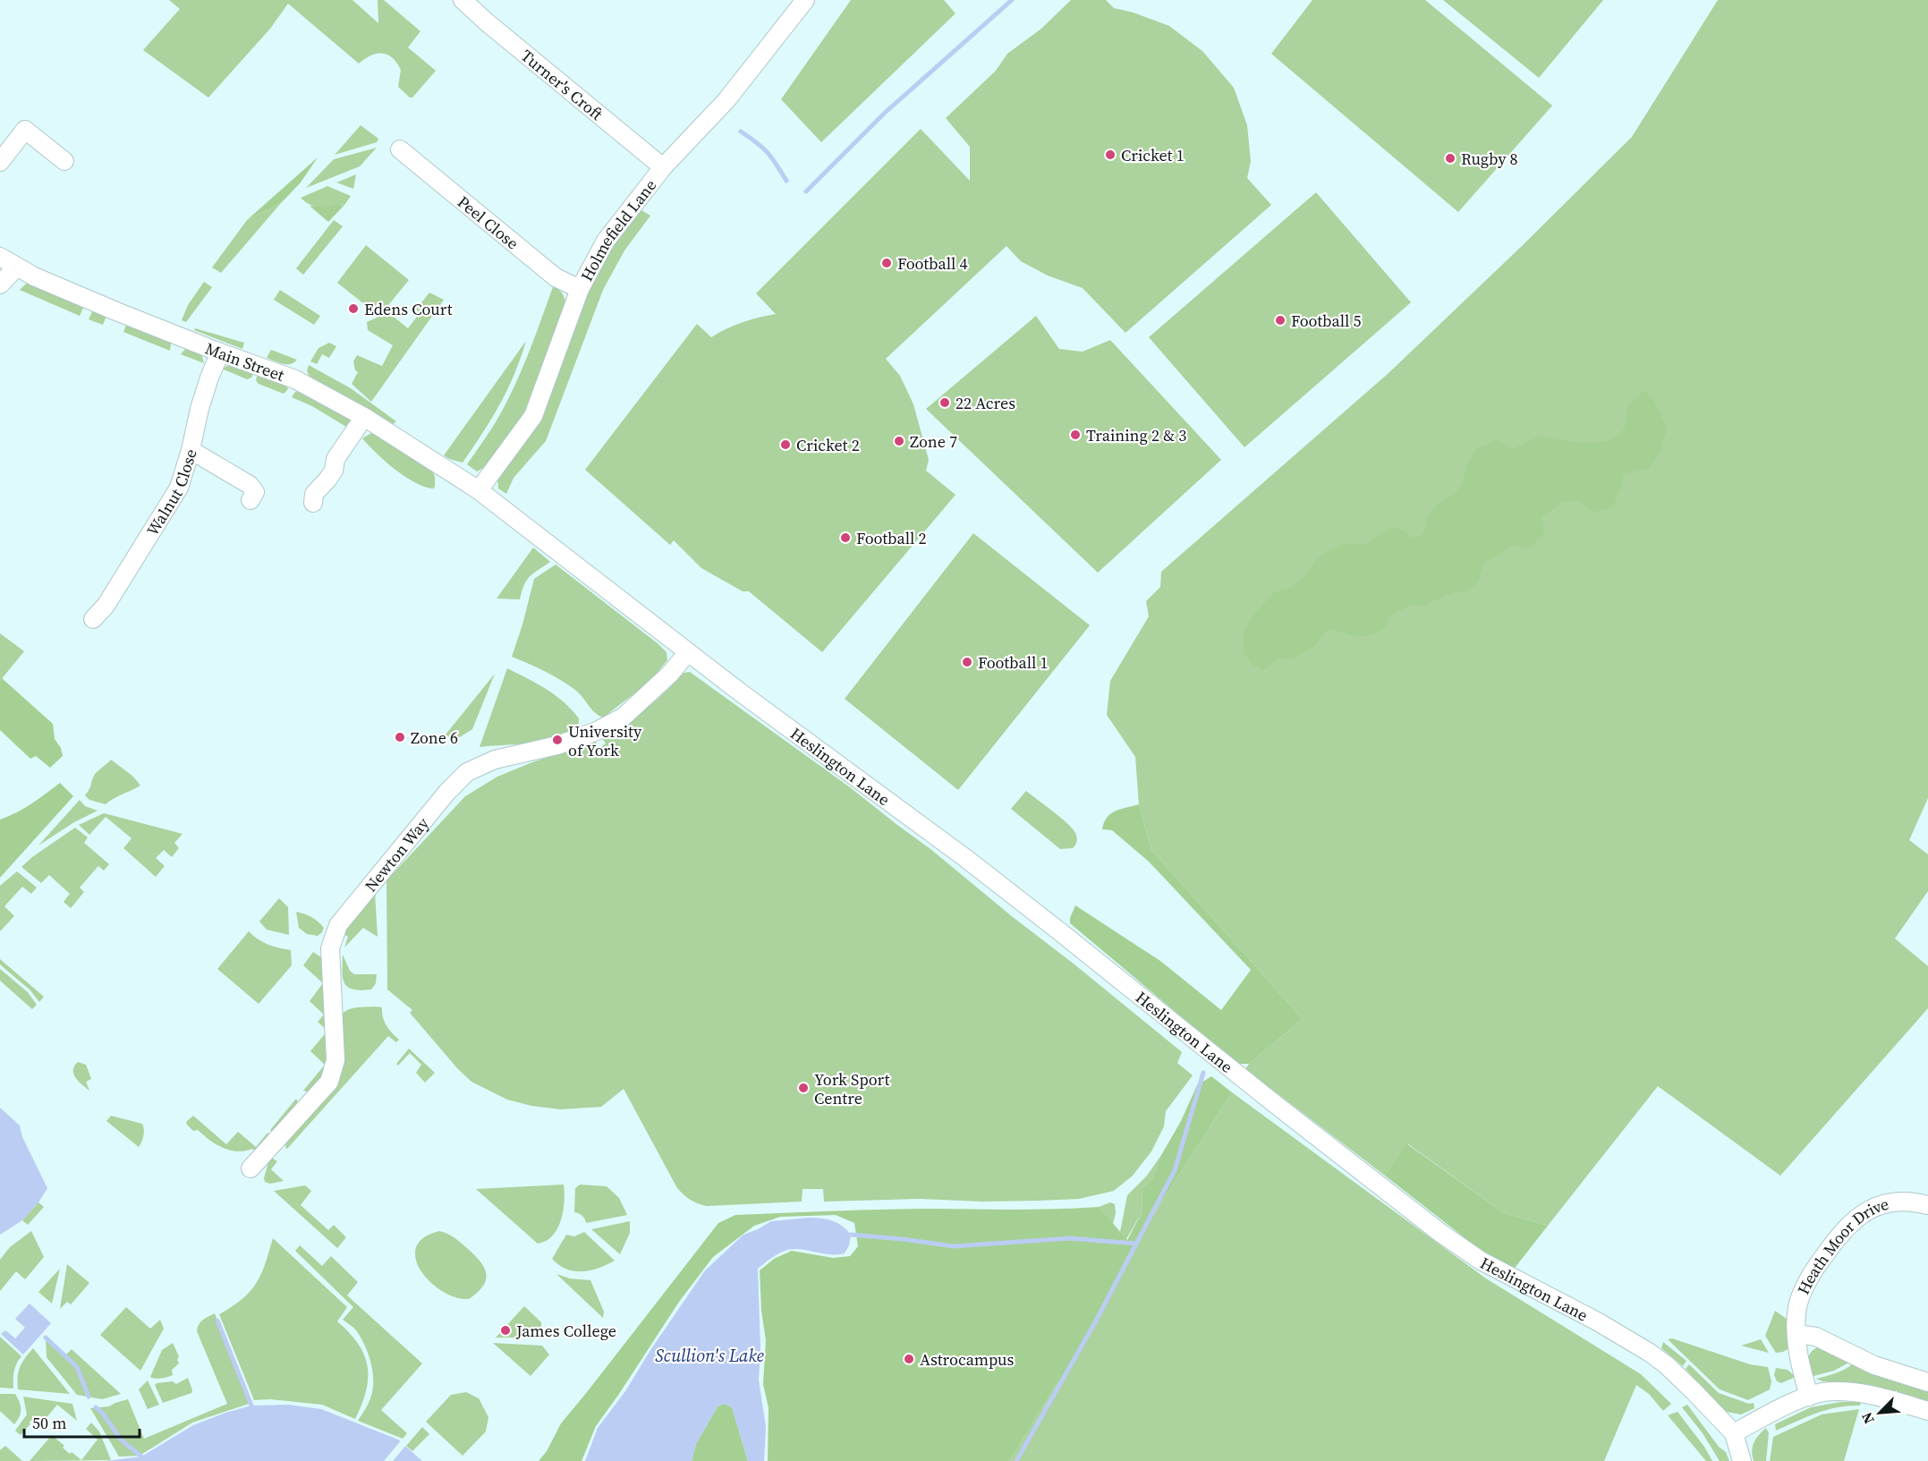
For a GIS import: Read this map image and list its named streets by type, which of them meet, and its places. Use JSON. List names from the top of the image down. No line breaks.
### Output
{"streets":{"street":["Turner's Croft","Peel Close","Holmefield Lane","Main Street","Walnut Close","Heslington Lane","Newton Way","Heath Moor Drive"]},"crossings":[["Turner's Croft","Holmefield Lane"],["Peel Close","Holmefield Lane"],["Holmefield Lane","Main Street"],["Holmefield Lane","Heslington Lane"],["Main Street","Walnut Close"],["Main Street","Heslington Lane"],["Heslington Lane","Newton Way"]],"water":["Scullion's Lake"],"places":["Cricket 1","Rugby 8","Football 4","Edens Court","Football 5","22 Acres","Training 2 & 3","Zone 7","Cricket 2","Football 2","Football 1","Zone 6","University of York","York Sport Centre","James College","Astrocampus"],"scale_bar":"50 m","north":"bottom left"}
